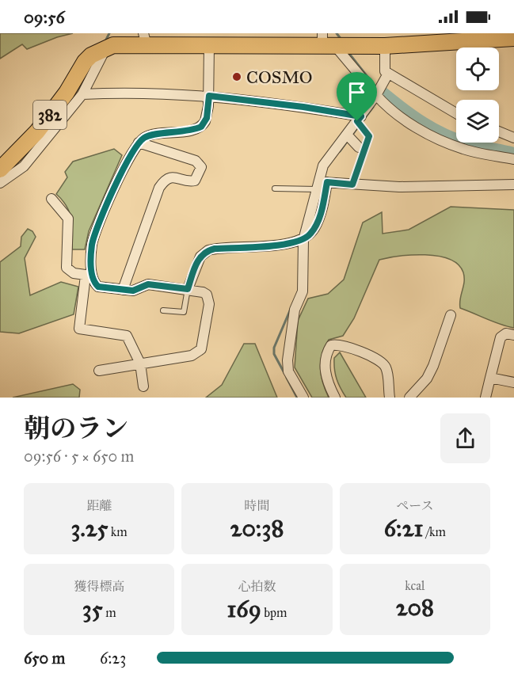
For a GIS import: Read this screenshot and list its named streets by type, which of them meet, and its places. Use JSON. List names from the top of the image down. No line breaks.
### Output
{"streets":{"highway":["382"]},"places":["COSMO"],"page":{"status":"09:56","heading":["朝のラン","09:56 · 5 × 650 m"],"stats":[["距離","3.25 km"],["時間","20:38"],["ペース","6:21 /km"],["獲得標高","35 m"],["心拍数","169 bpm"],["kcal","208"]],"list":[{"name":"650 m","note":"6:23"}]}}
